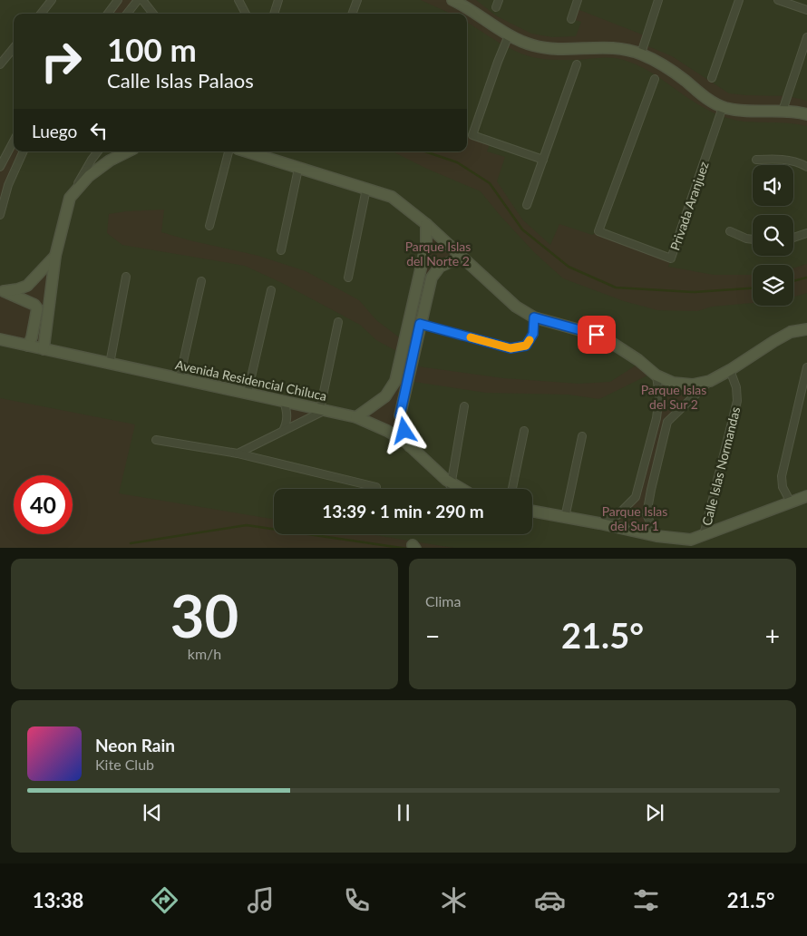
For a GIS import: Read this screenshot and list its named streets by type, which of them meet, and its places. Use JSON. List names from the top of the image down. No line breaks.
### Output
{"streets":{"street":["Privada Aranjuez","Avenida Residencial Chiluca","Calle Islas Normandas"]},"parks":["Parque Islas del Norte 2","Parque Islas del Sur 2","Parque Islas del Sur 1"],"page":{"turn":["100 m","Calle Islas Palaos"],"then":"Luego","limit":"40","trip":"13:39 · 1 min · 290 m","tile":[["30","km/h"],"Clima"],"heat":["−","21.5°","+"],"song":["Neon Rain","Kite Club"],"tabs":["13:38","21.5°"]}}
